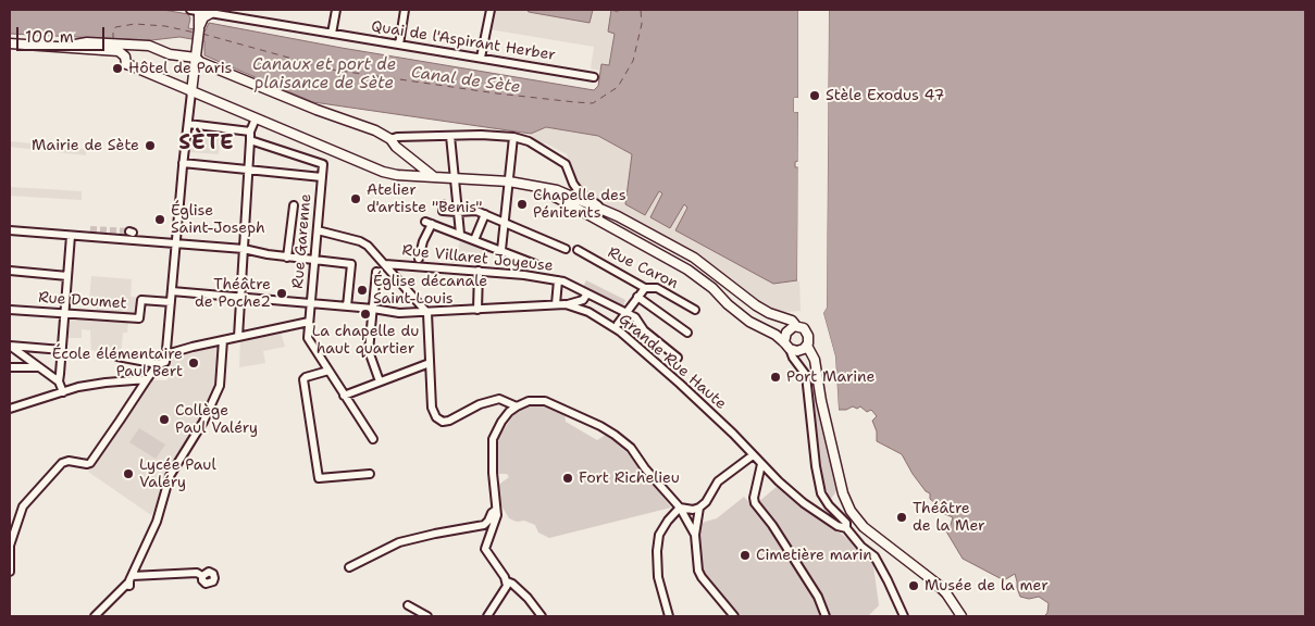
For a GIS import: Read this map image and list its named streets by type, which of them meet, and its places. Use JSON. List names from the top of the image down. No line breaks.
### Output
{"streets":{"street":["Quai de l'Aspirant Herber","Rue Garenne","Rue Villaret Joyeuse","Rue Caron","Rue Doumet","Grande Rue Haute"]},"crossings":[["Rue Garenne","Grande Rue Haute"]],"districts":["SÈTE"],"water":["Canaux et port de plaisance de Sète","Canal de Sète"],"places":["Hôtel de Paris","Stèle Exodus 47","Mairie de Sète","Atelier d'artiste \"Benis\"","Chapelle des Pénitents","Église Saint-Joseph","Église décanale Saint-Louis","Théâtre de Poche2","La chapelle du haut quartier","École élémentaire Paul Bert","Port Marine","Collège Paul Valéry","Lycée Paul Valéry","Fort Richelieu","Théâtre de la Mer","Cimetière marin","Musée de la mer"],"scale_bar":"100 m"}
